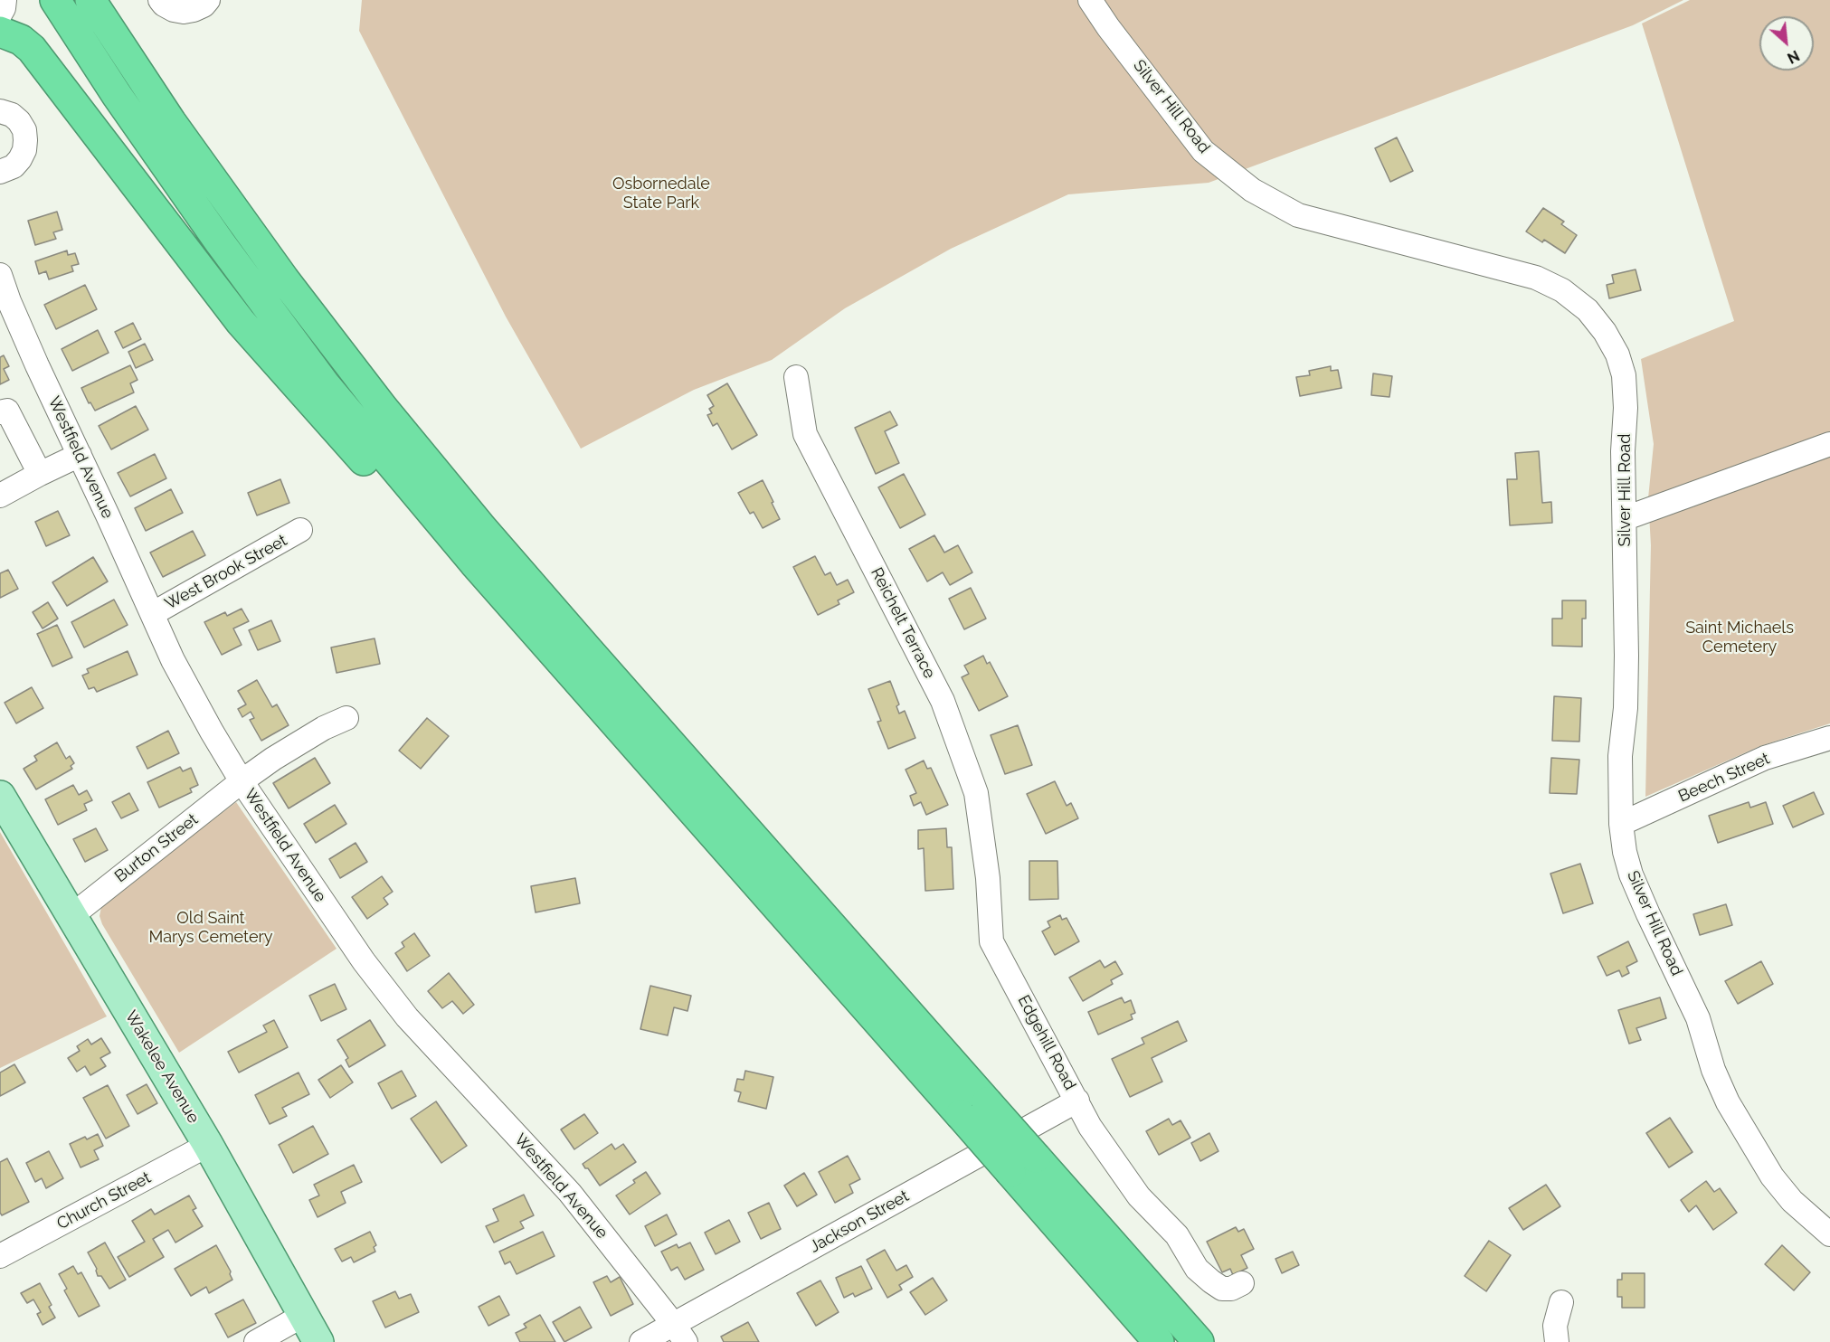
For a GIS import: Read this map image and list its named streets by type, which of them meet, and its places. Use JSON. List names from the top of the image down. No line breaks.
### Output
{"streets":{"main road":["Wakelee Avenue"],"street":["Silver Hill Road","Westfield Avenue","West Brook Street","Reichelt Terrace","Beech Street","Burton Street","Edgehill Road","Church Street","Jackson Street"]},"crossings":[["Silver Hill Road","Beech Street"],["Westfield Avenue","West Brook Street"],["Westfield Avenue","Burton Street"],["Westfield Avenue","Jackson Street"],["Reichelt Terrace","Edgehill Road"],["Burton Street","Wakelee Avenue"],["Edgehill Road","Jackson Street"],["Wakelee Avenue","Church Street"]],"parks":["Osbornedale State Park","Saint Michaels Cemetery","Old Saint Marys Cemetery"],"north":"bottom right"}
